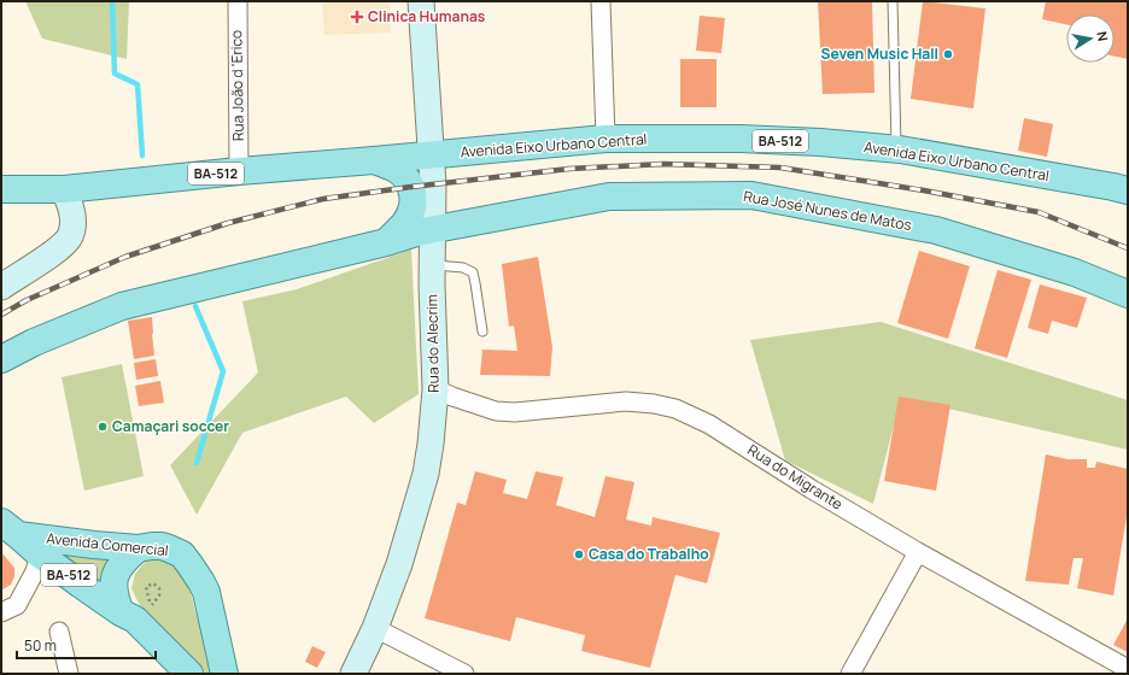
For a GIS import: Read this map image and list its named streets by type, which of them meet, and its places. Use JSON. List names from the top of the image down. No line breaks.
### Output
{"streets":{"main road":["BA-512","Avenida Eixo Urbano Central","Rua José Nunes de Matos","Rua do Alecrim","Avenida Comercial"],"street":["Rua João d 'Erico","Rua do Migrante"]},"crossings":[["Rua João d 'Erico","Avenida Eixo Urbano Central"],["Avenida Eixo Urbano Central","Rua do Alecrim"],["Rua José Nunes de Matos","Rua do Alecrim"],["Rua do Alecrim","Rua do Migrante"]],"places":{"health":["Clinica Humanas"],"other":["Seven Music Hall","Camaçari soccer","Casa do Trabalho"]},"scale_bar":"50 m","north":"right"}
